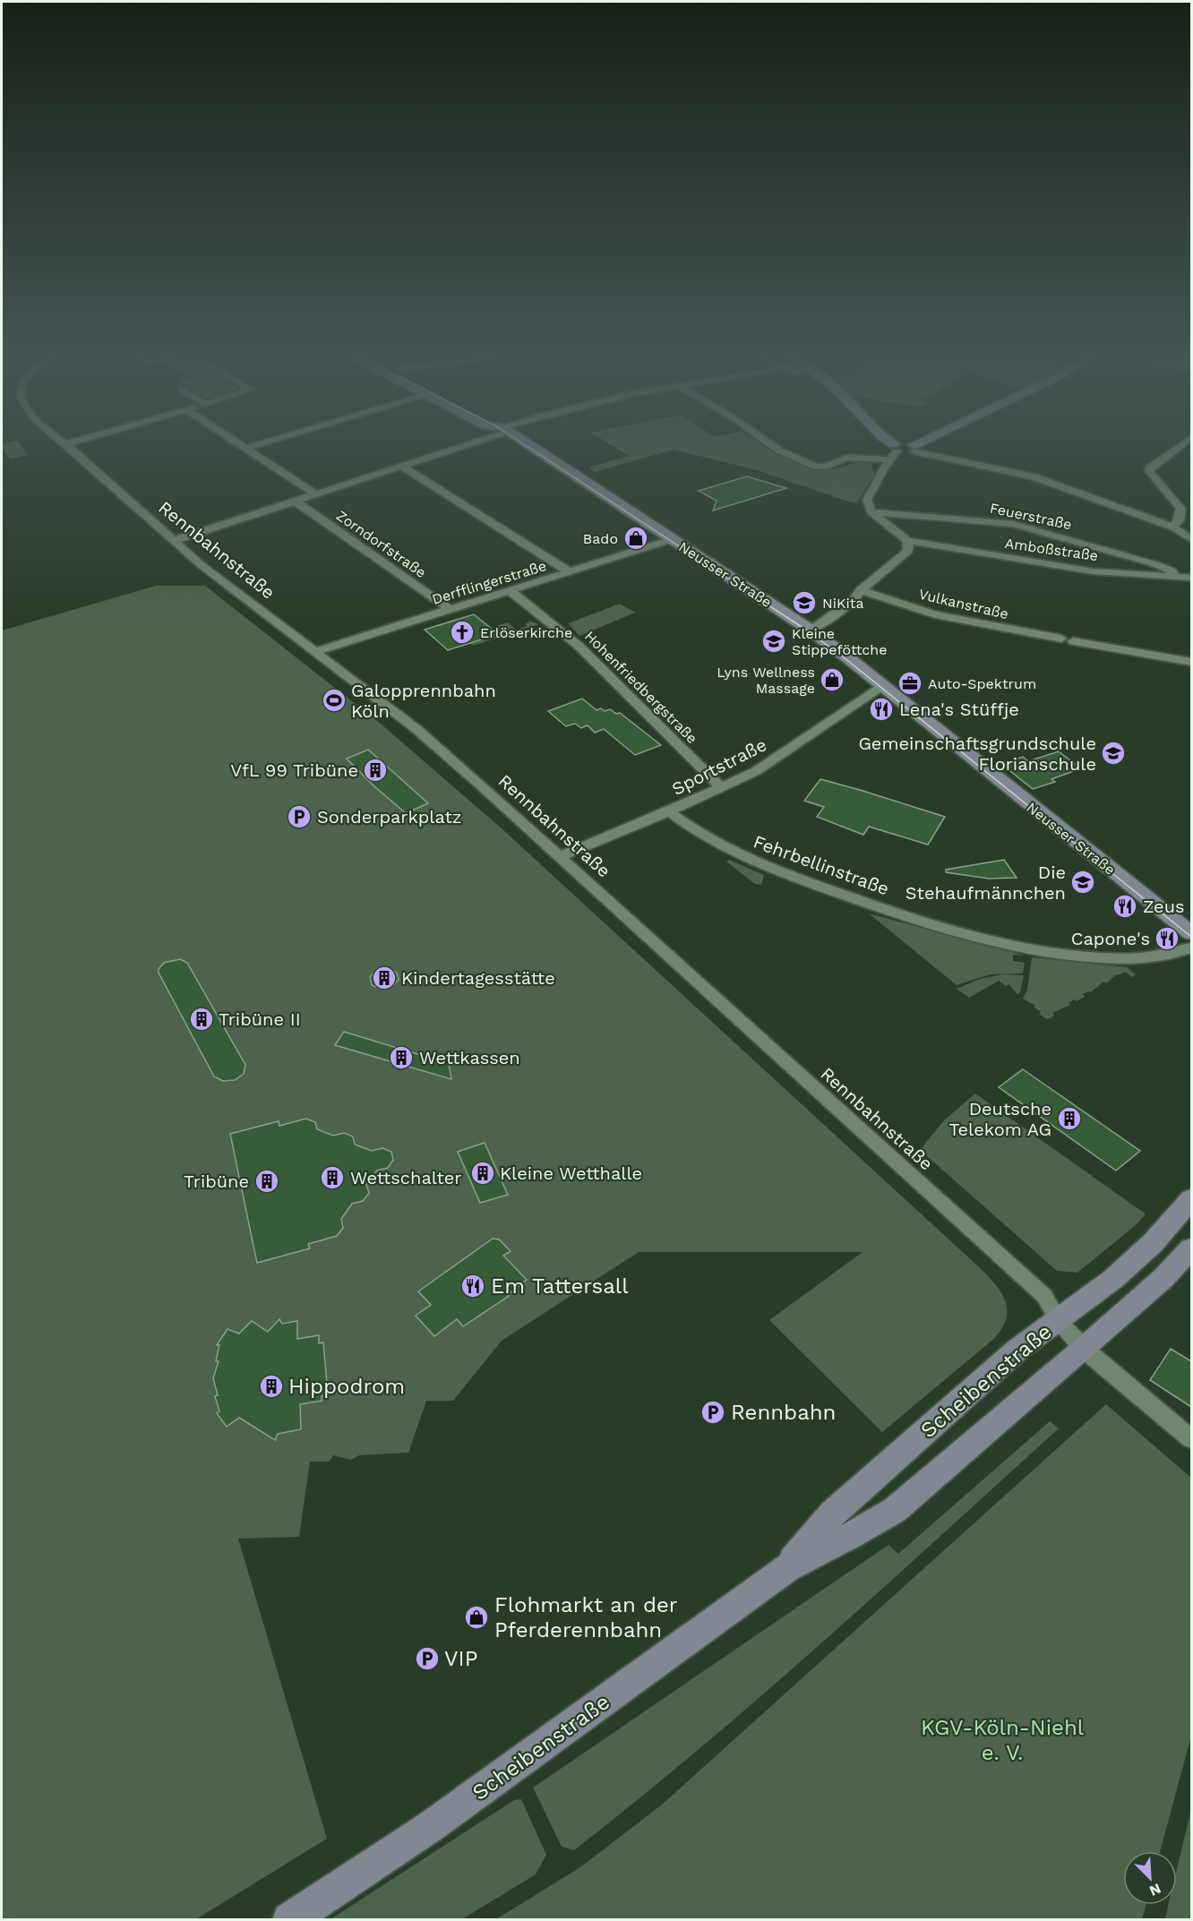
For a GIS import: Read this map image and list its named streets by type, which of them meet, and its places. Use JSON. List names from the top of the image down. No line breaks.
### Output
{"streets":{"street":["Feuerstraße","Zorndorfstraße","Amboßstraße","Rennbahnstraße","Neusser Straße","Derfflingerstraße","Vulkanstraße","Hohenfriedbergstraße","Sportstraße","Fehrbellinstraße","Scheibenstraße"]},"crossings":[["Feuerstraße","Amboßstraße"],["Zorndorfstraße","Derfflingerstraße"],["Rennbahnstraße","Derfflingerstraße"],["Rennbahnstraße","Sportstraße"],["Rennbahnstraße","Scheibenstraße"],["Neusser Straße","Derfflingerstraße"],["Neusser Straße","Sportstraße"],["Derfflingerstraße","Hohenfriedbergstraße"],["Hohenfriedbergstraße","Sportstraße"],["Sportstraße","Fehrbellinstraße"]],"parks":["KGV-Köln-Niehl e. V."],"places":{"shop":["Bado","Lyns Wellness Massage","Flohmarkt an der Pferderennbahn"],"school or university":["NiKita","Kleine Stippeföttche","Gemeinschaftsgrundschule Florianschule","Die Stehaufmännchen"],"church":["Erlöserkirche"],"office":["Auto-Spektrum"],"sports":["Galopprennbahn Köln"],"restaurant":["Lena's Stüffje","Zeus","Capone's","Em Tattersall"],"building":["VfL 99 Tribüne","Kindertagesstätte","Tribüne II","Wettkassen","Deutsche Telekom AG","Kleine Wetthalle","Wettschalter","Tribüne","Hippodrom"],"parking":["Sonderparkplatz","Rennbahn","VIP"]},"north":"bottom right"}
